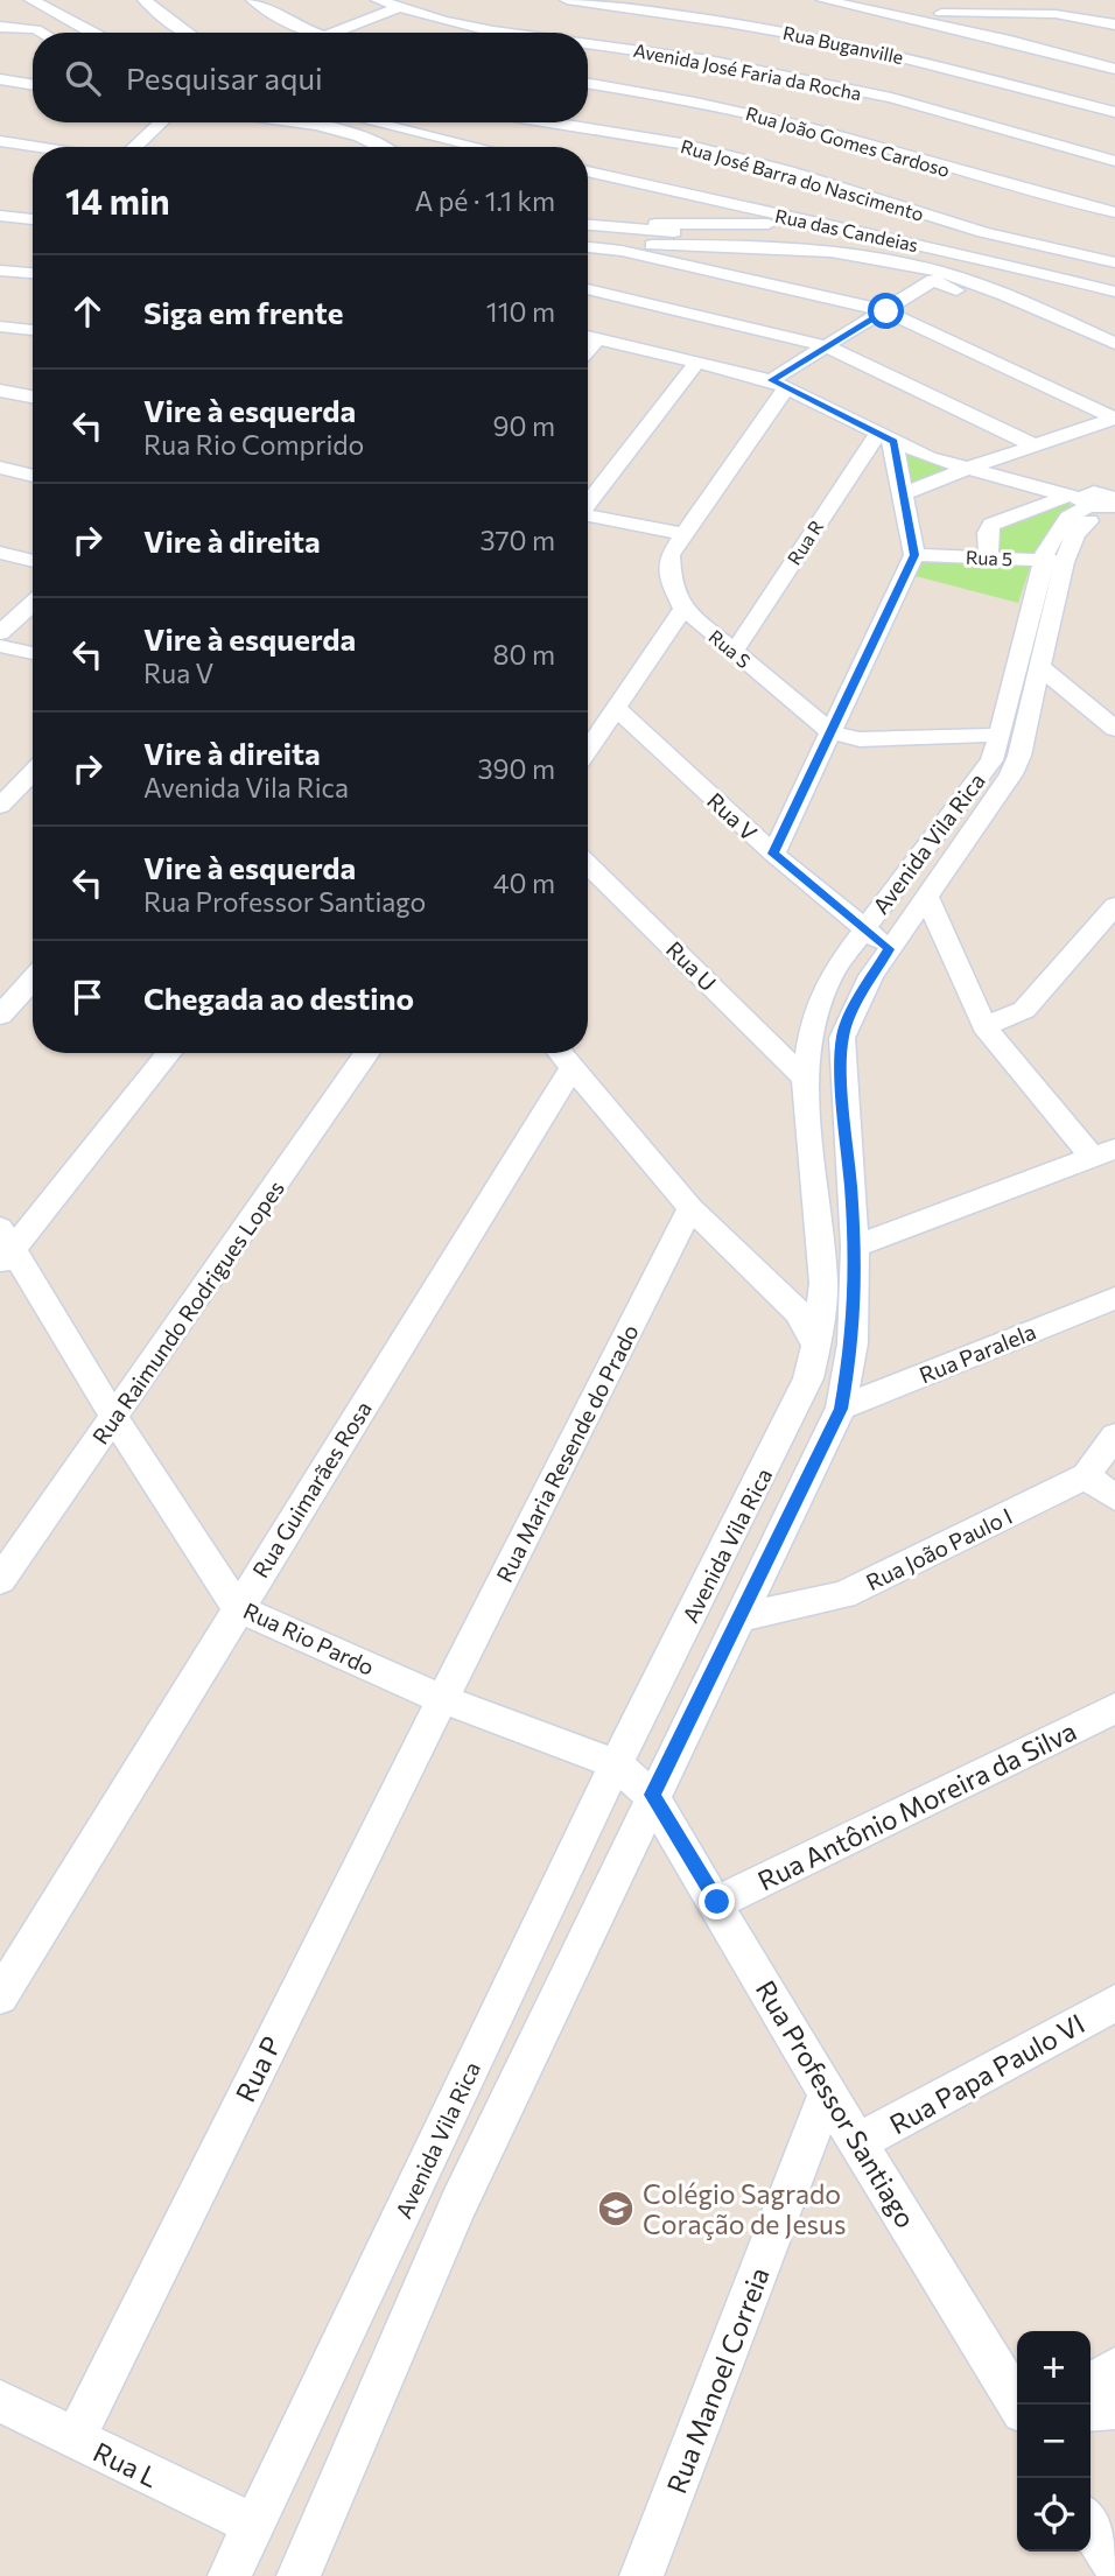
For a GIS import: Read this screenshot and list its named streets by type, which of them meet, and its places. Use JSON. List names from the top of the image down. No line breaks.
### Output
{"streets":{"street":["Rua Buganville","Avenida José Faria da Rocha","Rua João Gomes Cardoso","Rua José Barra do Nascimento","Rua das Candeias","Rua R","Rua 5","Rua S","Rua V","Avenida Vila Rica","Rua U","Rua Raimundo Rodrigues Lopes","Rua Paralela","Rua Maria Resende do Prado","Rua Guimarães Rosa","Rua João Paulo I","Rua Rio Pardo","Rua Antônio Moreira da Silva","Rua P","Rua Papa Paulo VI","Rua Professor Santiago","Rua Manoel Correia","Rua L"]},"crossings":[["Rua R","Rua S"],["Rua 5","Avenida Vila Rica"],["Rua V","Avenida Vila Rica"],["Avenida Vila Rica","Rua U"],["Avenida Vila Rica","Rua Paralela"],["Avenida Vila Rica","Rua João Paulo I"],["Avenida Vila Rica","Rua Rio Pardo"],["Avenida Vila Rica","Rua Professor Santiago"],["Avenida Vila Rica","Rua L"],["Rua Raimundo Rodrigues Lopes","Rua Rio Pardo"],["Rua Maria Resende do Prado","Rua Rio Pardo"],["Rua Maria Resende do Prado","Rua P"],["Rua Guimarães Rosa","Rua Rio Pardo"],["Rua Rio Pardo","Rua P"],["Rua Rio Pardo","Rua Professor Santiago"],["Rua Antônio Moreira da Silva","Rua Professor Santiago"],["Rua P","Rua L"],["Rua Papa Paulo VI","Rua Professor Santiago"],["Rua Professor Santiago","Rua Manoel Correia"]],"places":{"school or university":["Colégio Sagrado Coração de Jesus"]},"page":{"search":"Pesquisar aqui","heading":["14 min","A pé · 1.1 km"],"list":[["Siga em frente","110 m"],["Vire à esquerda","Rua Rio Comprido","90 m"],["Vire à direita","370 m"],["Vire à esquerda","Rua V","80 m"],["Vire à direita","Avenida Vila Rica","390 m"],["Vire à esquerda","Rua Professor Santiago","40 m"],"Chegada ao destino"],"map_buttons":["+","−"]}}
